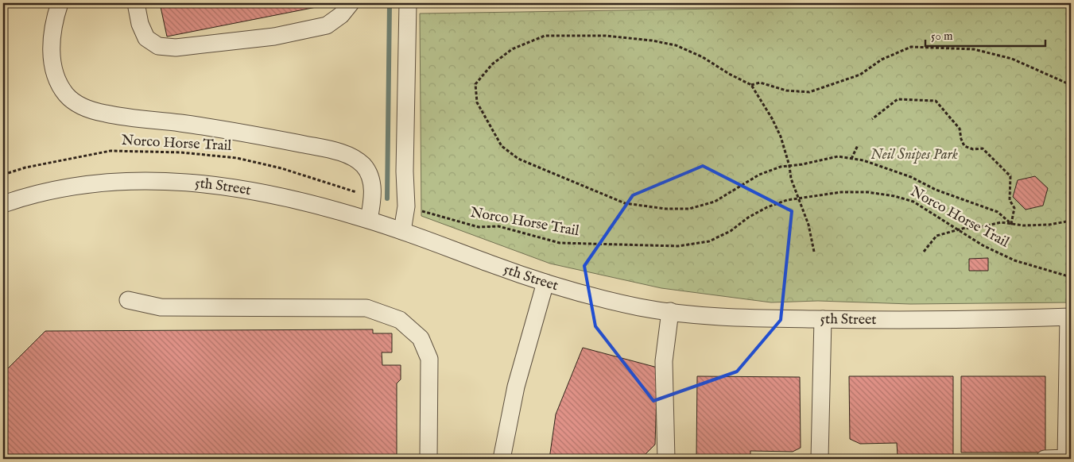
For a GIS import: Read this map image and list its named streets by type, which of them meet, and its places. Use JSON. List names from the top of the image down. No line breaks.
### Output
{"streets":{"street":["5th Street"],"path":["Norco Horse Trail"]},"parks":["Neil Snipes Park"],"scale_bar":"50 m"}
